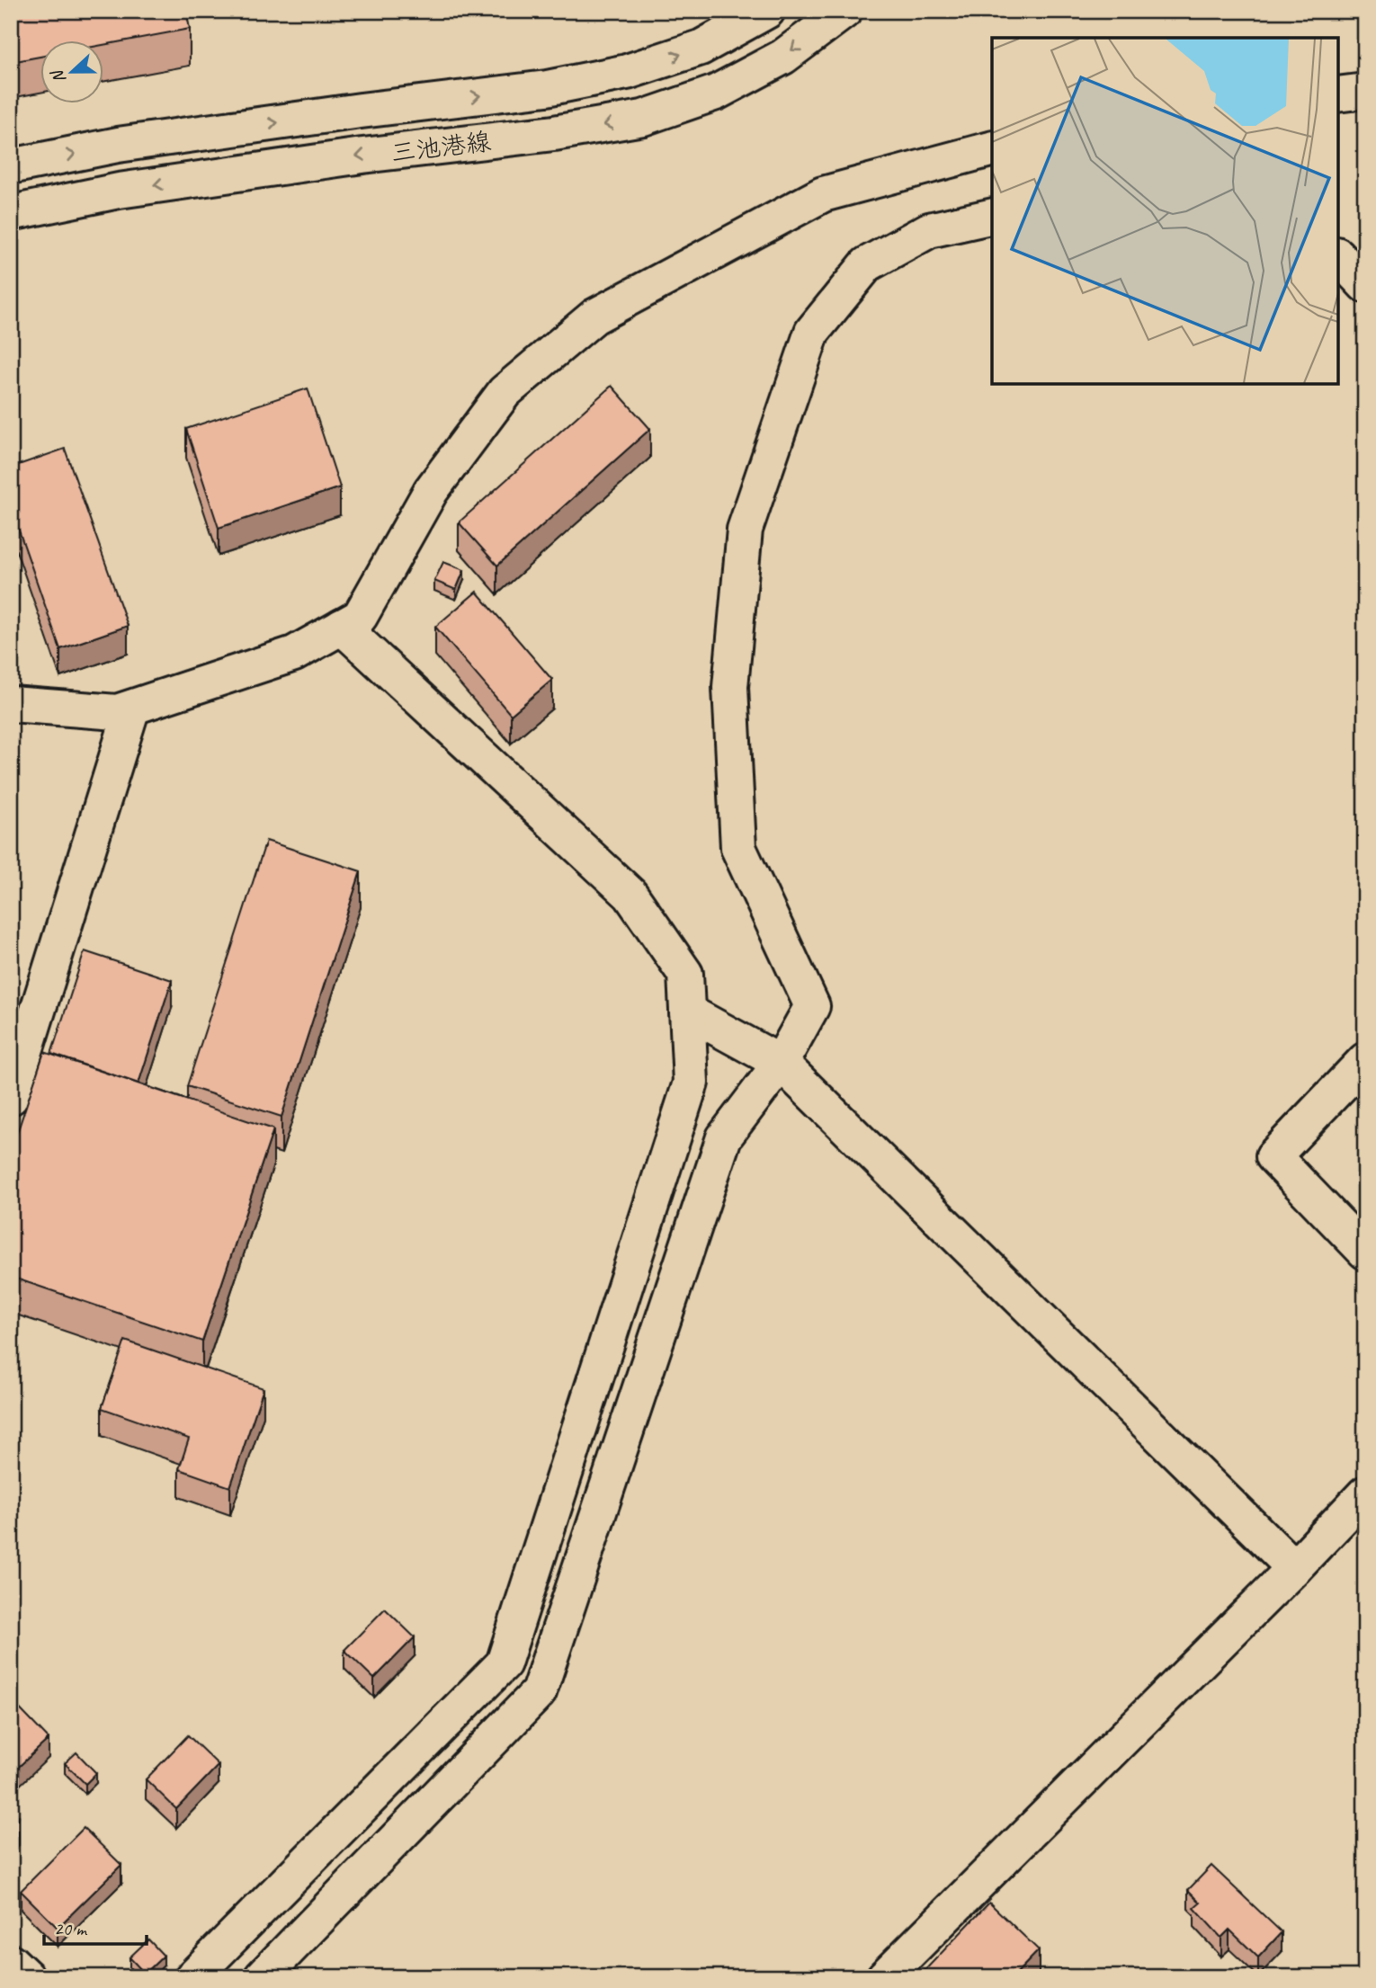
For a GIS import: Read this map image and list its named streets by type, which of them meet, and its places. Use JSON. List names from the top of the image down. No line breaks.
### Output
{"streets":{"main road":["三池港線"]},"scale_bar":"20 m","north":"left"}
